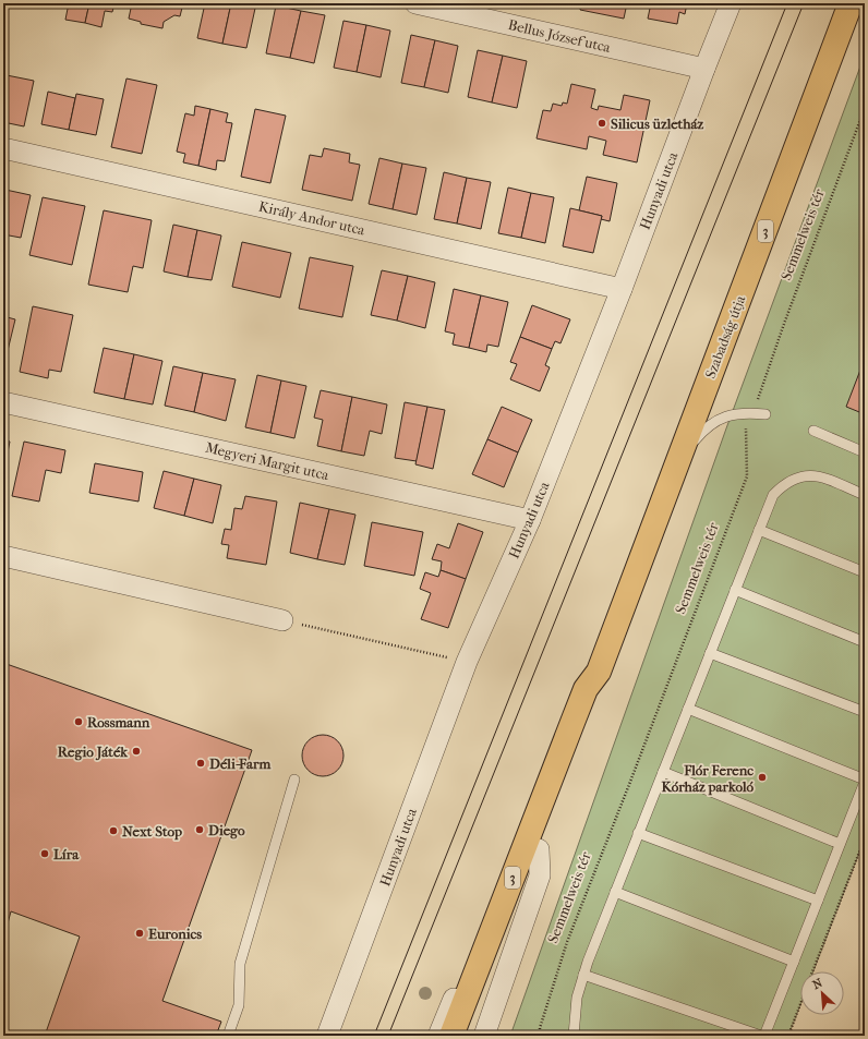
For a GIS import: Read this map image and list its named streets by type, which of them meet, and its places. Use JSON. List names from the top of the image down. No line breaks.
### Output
{"streets":{"main road":["3","Szabadság útja"],"street":["Bellus József utca","Hunyadi utca","Király Andor utca","Megyeri Margit utca"],"path":["Semmelweis tér"]},"crossings":[["Bellus József utca","Hunyadi utca"],["Hunyadi utca","Király Andor utca"],["Hunyadi utca","Megyeri Margit utca"],["3","Szabadság útja"]],"places":["Silicus üzletház","Rossmann","Regio Játék","Déli-Farm","Flór Ferenc Kórház parkoló","Diego","Next Stop","Líra","Euronics"],"north":"top left"}
